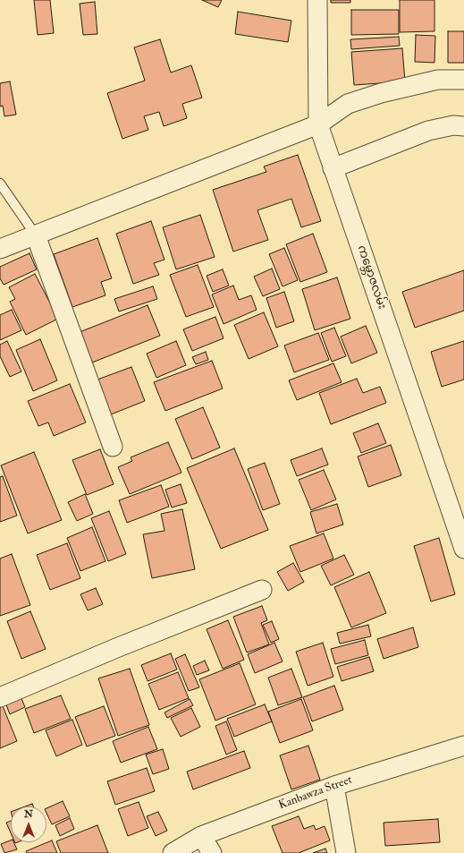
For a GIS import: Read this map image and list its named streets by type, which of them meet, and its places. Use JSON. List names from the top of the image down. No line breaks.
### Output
{"streets":{"street":["ကမ္ဘောဇလမ်း","Kanbawza Street"]},"north":"top"}
